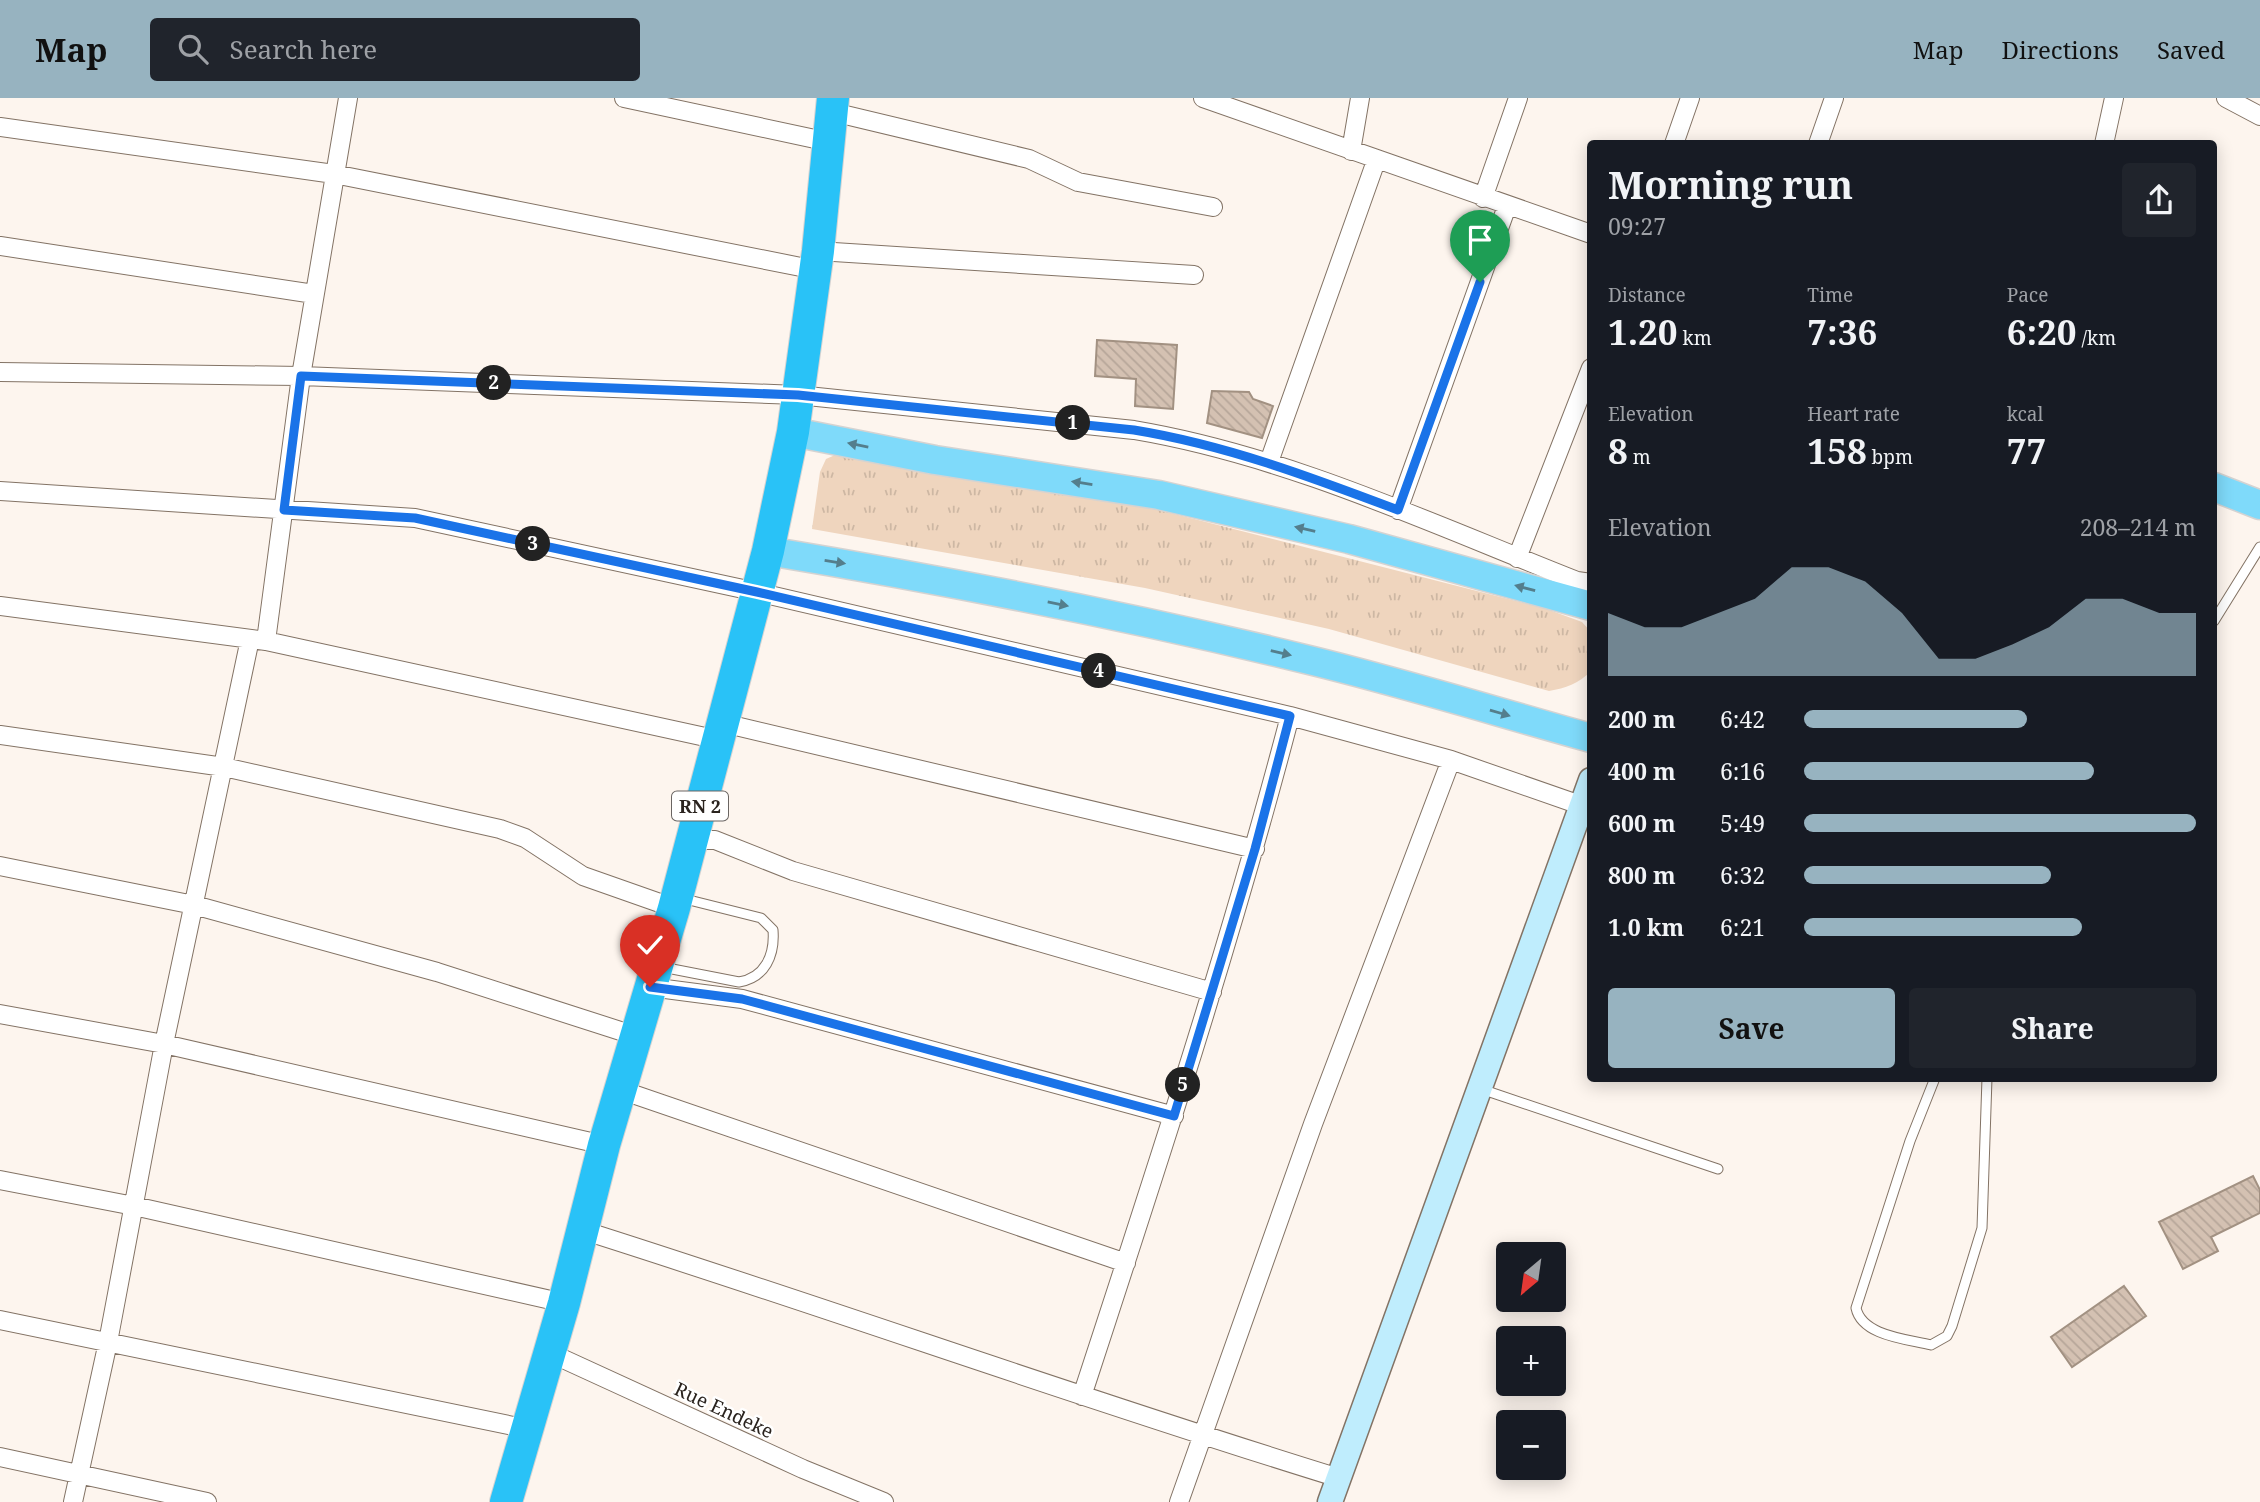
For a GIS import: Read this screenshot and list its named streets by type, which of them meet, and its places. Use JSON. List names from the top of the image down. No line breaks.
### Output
{"streets":{"highway":["RN 2"],"street":["Rue Endeke"]},"crossings":[["RN 2","Rue Endeke"]],"north":"bottom left","page":{"header":"Map","search":"Search here","nav":["Map","Directions","Saved"],"heading":["Morning run","09:27"],"stats":[["Distance","1.20 km"],["Time","7:36"],["Pace","6:20 /km"],["Elevation","8 m"],["Heart rate","158 bpm"],["kcal","77"]],"pins":["2","1","3","4","5"],"chart":["Elevation","208–214 m"],"list":[{"name":"200 m","note":"6:42"},{"name":"400 m","note":"6:16"},{"name":"600 m","note":"5:49"},{"name":"800 m","note":"6:32"},{"name":"1.0 km","note":"6:21"}],"buttons":["Save","Share"],"map_buttons":["+","−"]}}
